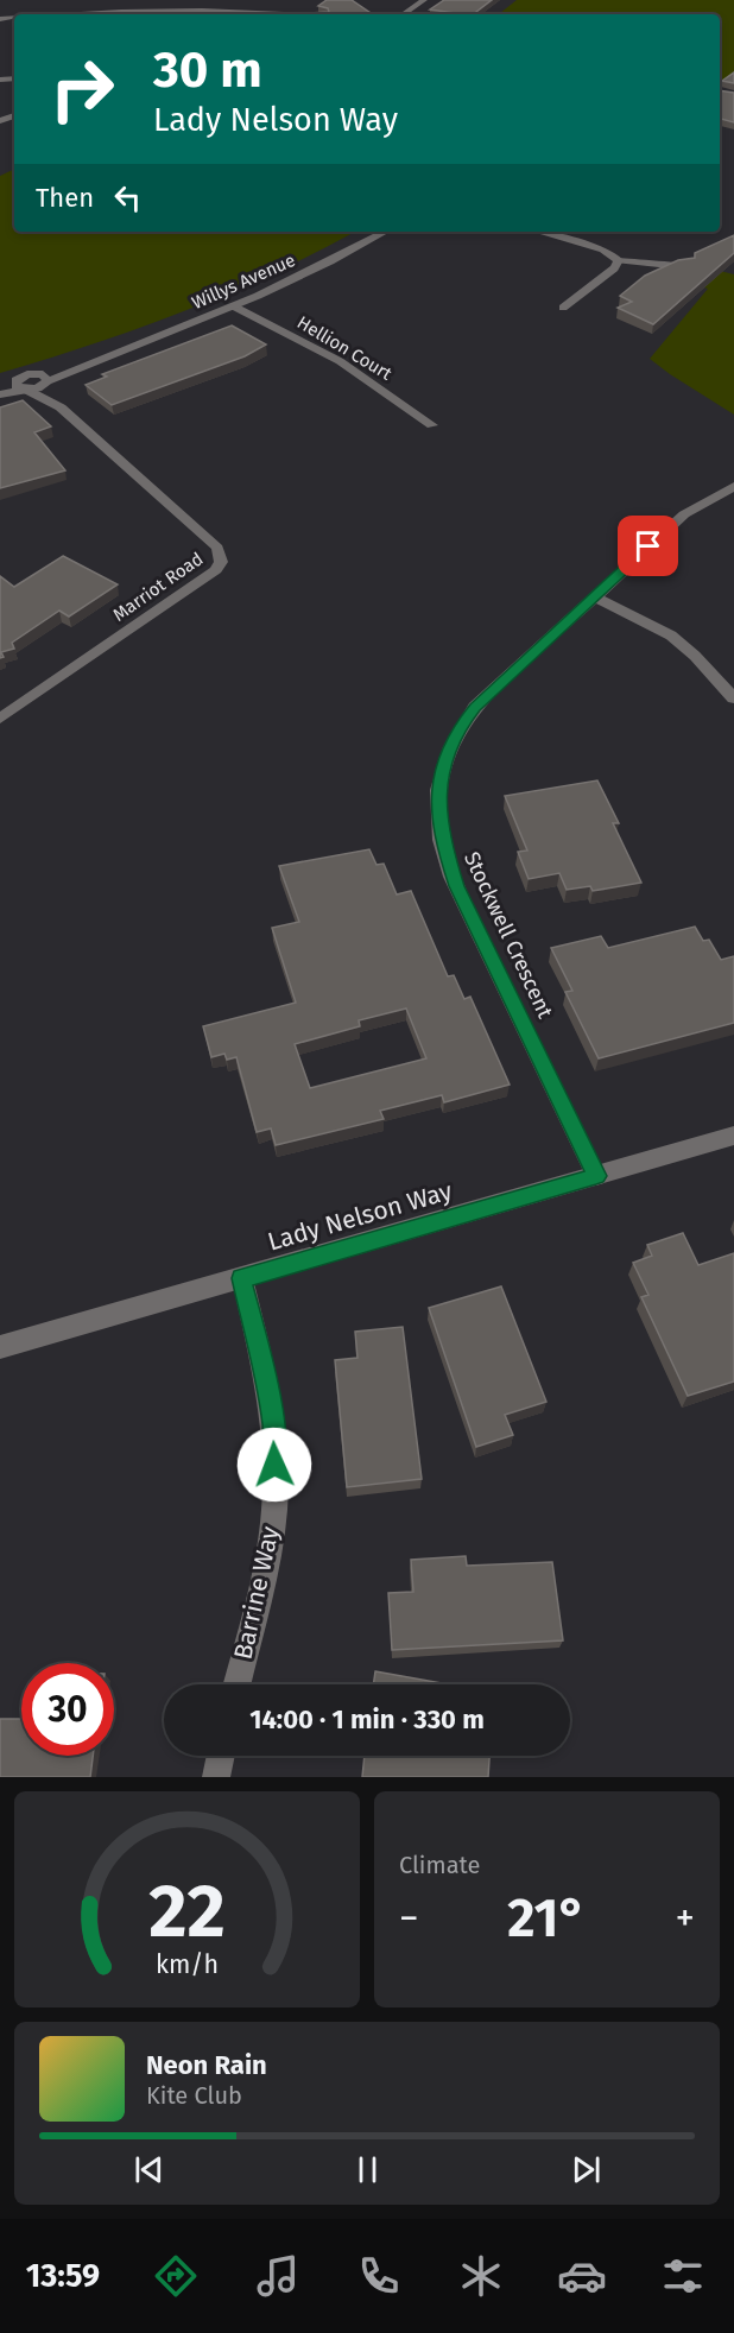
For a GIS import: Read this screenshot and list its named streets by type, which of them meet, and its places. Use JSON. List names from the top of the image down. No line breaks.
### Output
{"streets":{"street":["Willys Avenue","Hellion Court","Marriot Road","Stockwell Crescent","Lady Nelson Way","Barrine Way"]},"crossings":[["Willys Avenue","Hellion Court"],["Willys Avenue","Marriot Road"],["Stockwell Crescent","Lady Nelson Way"],["Lady Nelson Way","Barrine Way"]],"page":{"turn":["30 m","Lady Nelson Way"],"then":"Then","limit":"30","trip":"14:00 · 1 min · 330 m","tile":"Climate","heat":["−","21°","+"],"song":["Neon Rain","Kite Club"],"tabs":"13:59","gauge":["22","km/h"]}}
